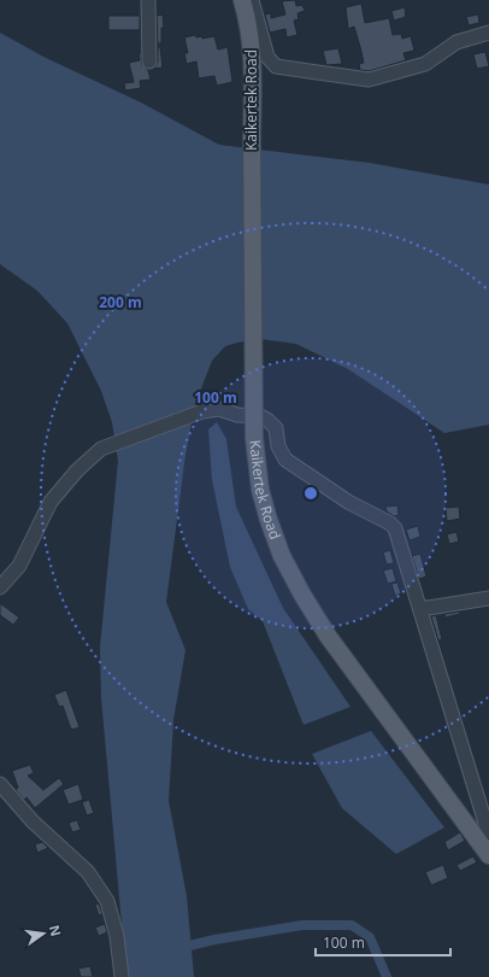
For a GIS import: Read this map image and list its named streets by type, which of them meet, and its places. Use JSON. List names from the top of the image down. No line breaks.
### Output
{"streets":{"main road":["Kaikertek Road"]},"scale_bar":"100 m","north":"right","rings":["200 m","100 m"]}
